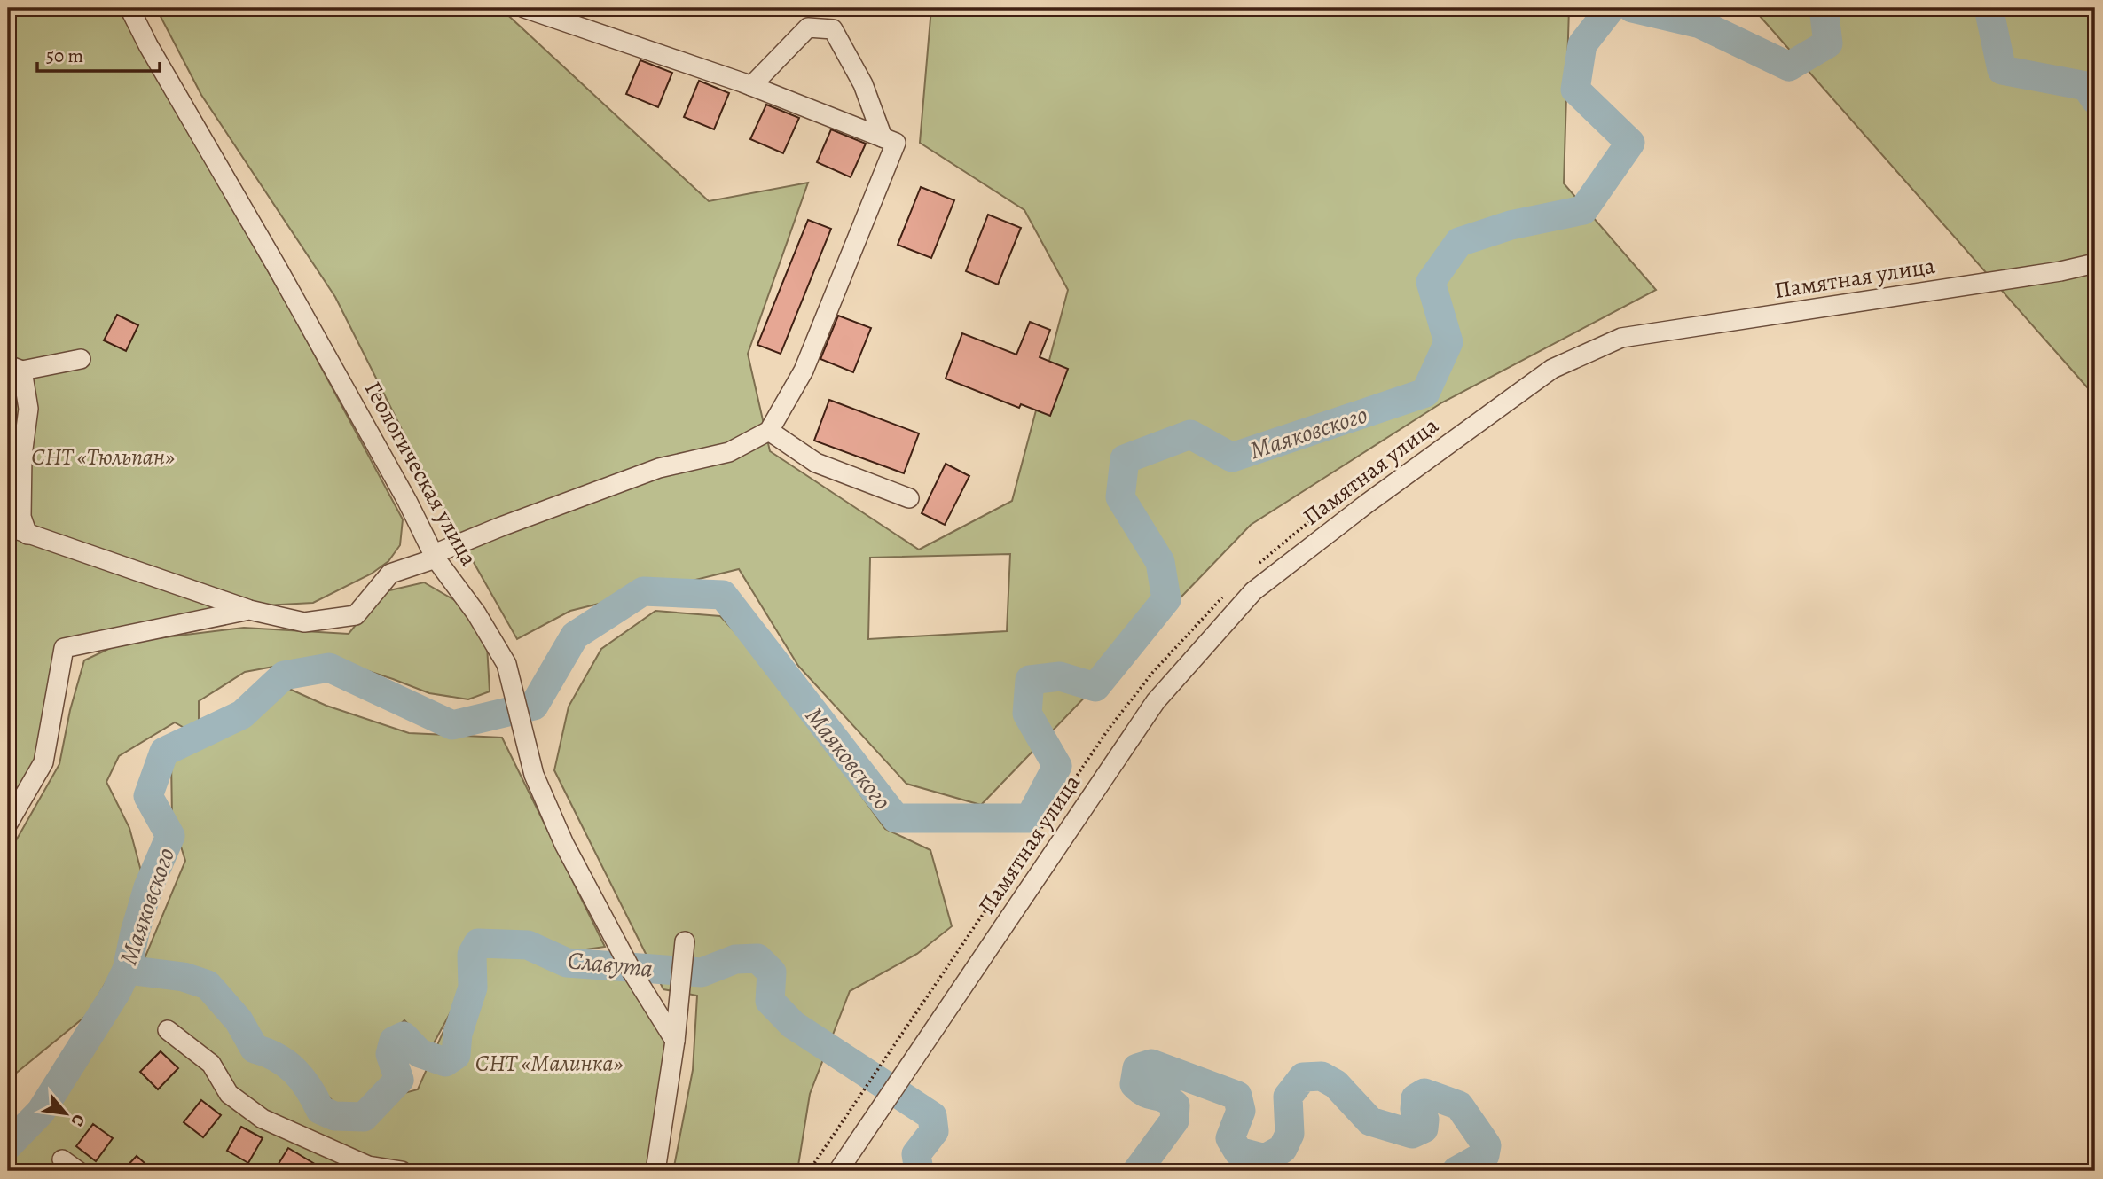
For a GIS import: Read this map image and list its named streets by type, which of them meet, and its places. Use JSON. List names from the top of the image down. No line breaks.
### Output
{"streets":{"street":["Памятная улица","Геологическая улица"]},"water":["Маяковского","Славута"],"parks":["СНТ «Тюльпан»","СНТ «Малинка»"],"scale_bar":"50 m","north":"bottom right"}
